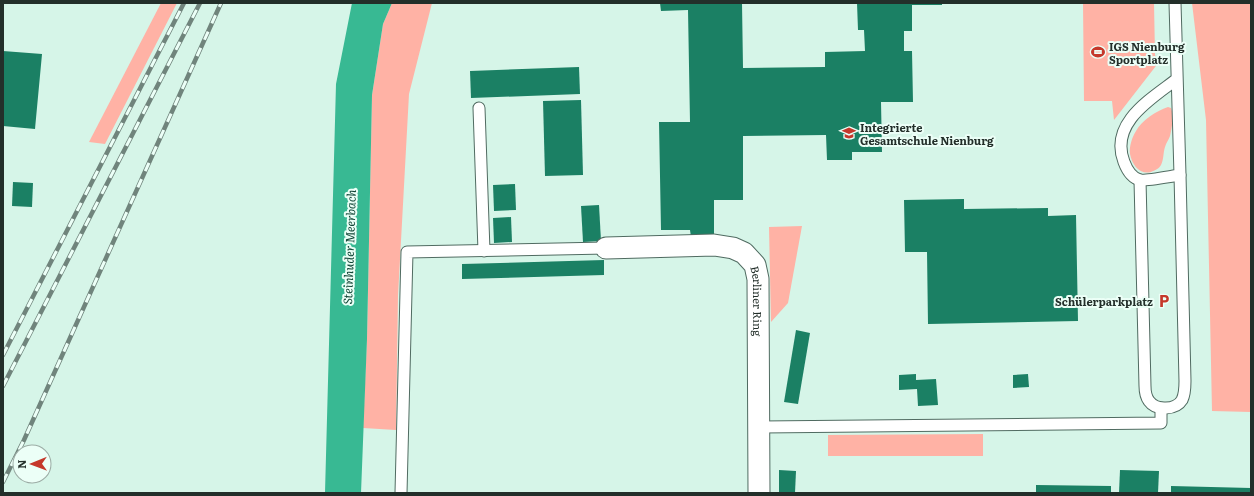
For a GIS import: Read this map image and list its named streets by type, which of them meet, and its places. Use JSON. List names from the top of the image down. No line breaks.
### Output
{"streets":{"street":["Berliner Ring"]},"water":["Steinhuder Meerbach"],"places":{"sports":["IGS Nienburg Sportplatz"],"school or university":["Integrierte Gesamtschule Nienburg"],"parking":["Schülerparkplatz"]},"north":"left"}
